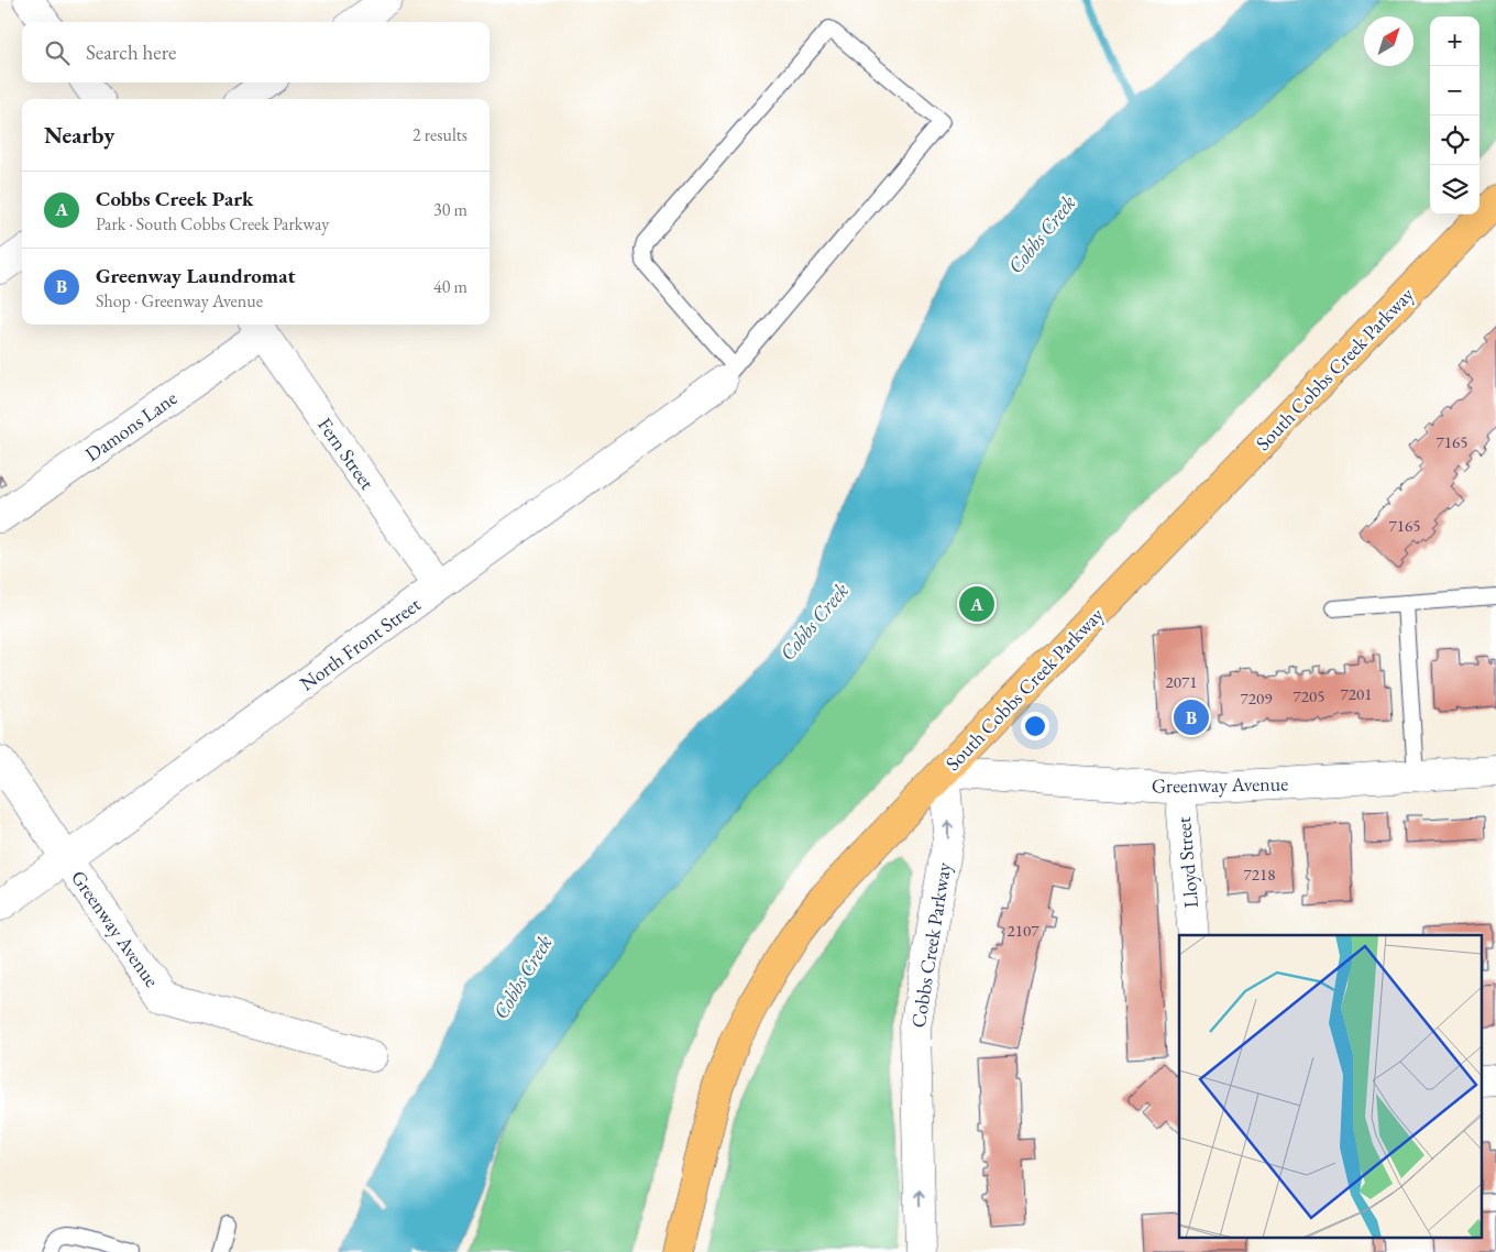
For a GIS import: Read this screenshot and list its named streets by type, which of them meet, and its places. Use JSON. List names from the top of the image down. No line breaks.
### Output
{"streets":{"main road":["South Cobbs Creek Parkway"],"street":["Damons Lane","Fern Street","North Front Street","Greenway Avenue","Lloyd Street","Cobbs Creek Parkway"]},"crossings":[["South Cobbs Creek Parkway","Greenway Avenue"],["South Cobbs Creek Parkway","Cobbs Creek Parkway"],["Damons Lane","Fern Street"],["Fern Street","North Front Street"],["North Front Street","Greenway Avenue"],["Greenway Avenue","Lloyd Street"],["Greenway Avenue","Cobbs Creek Parkway"]],"one_way":["Cobbs Creek Parkway"],"water":["Cobbs Creek"],"house_numbers":["7165","7165","2071","7201","7205","7209","7218","2107"],"north":"top right","page":{"map_buttons":["+","−"],"search":"Search here","heading":["Nearby","2 results"],"list":[{"mark":"A","name":"Cobbs Creek Park","note":"Park · South Cobbs Creek Parkway","value":"30 m"},{"mark":"B","name":"Greenway Laundromat","note":"Shop · Greenway Avenue","value":"40 m"}],"pins":["A","B"]}}
